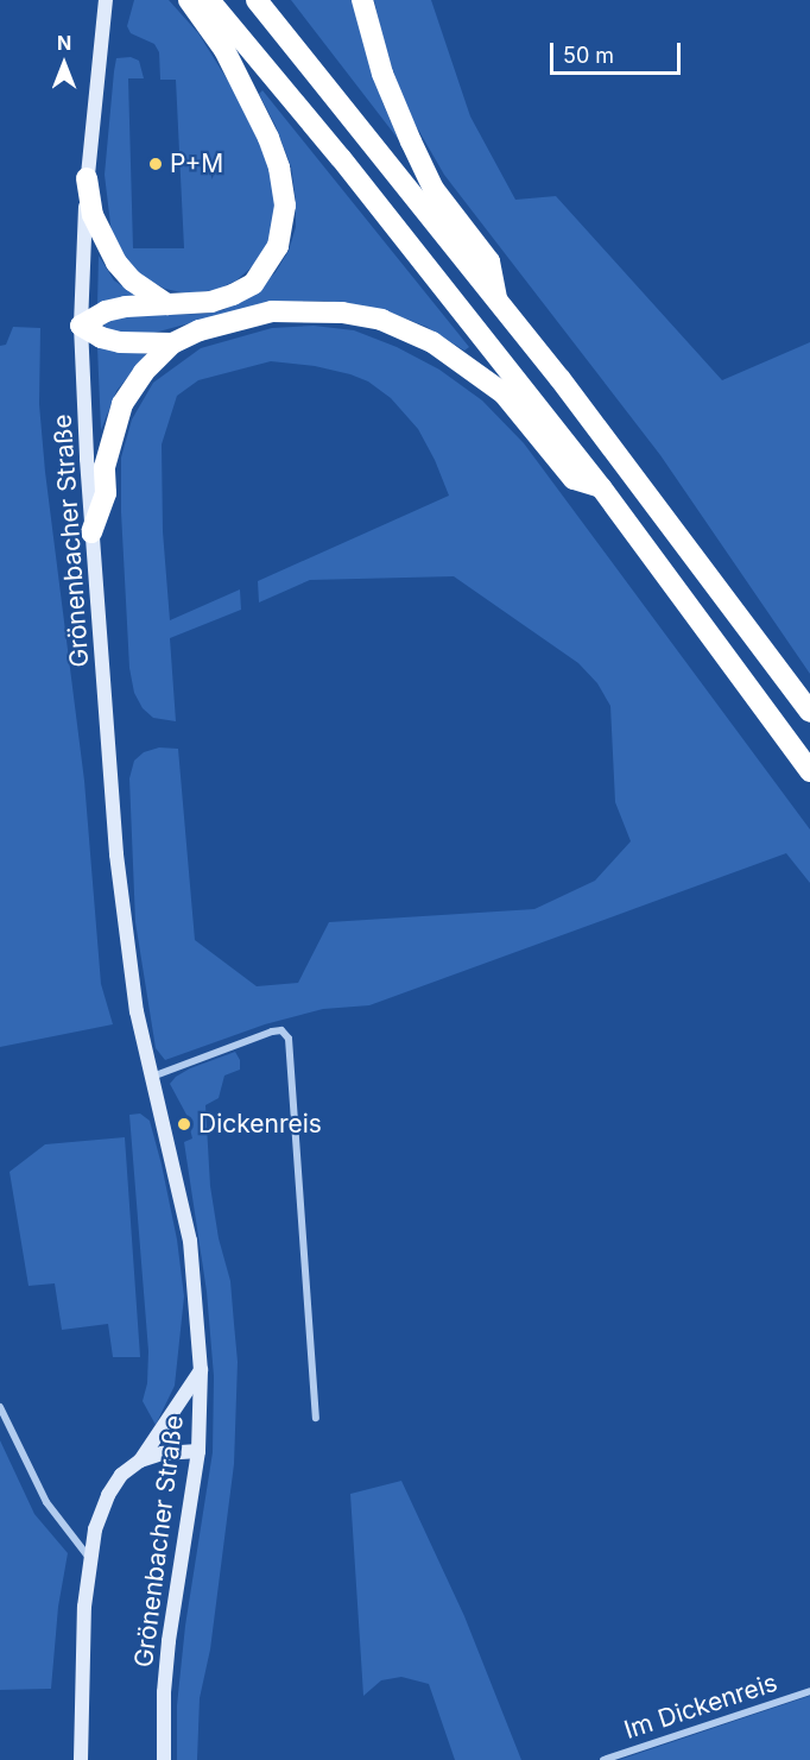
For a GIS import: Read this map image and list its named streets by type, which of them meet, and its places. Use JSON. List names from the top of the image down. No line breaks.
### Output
{"streets":{"main road":["Grönenbacher Straße"],"street":["Im Dickenreis"]},"places":["P+M","Dickenreis"],"scale_bar":"50 m","north":"top"}
